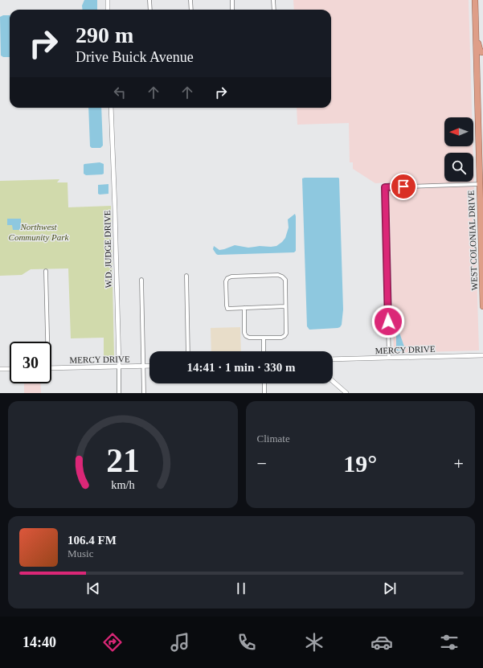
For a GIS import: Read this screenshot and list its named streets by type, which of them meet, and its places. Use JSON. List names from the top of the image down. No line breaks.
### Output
{"streets":{"highway":["WEST COLONIAL DRIVE"],"street":["W.D. JUDGE DRIVE","MERCY DRIVE"]},"crossings":[["W.D. JUDGE DRIVE","MERCY DRIVE"]],"parks":["Northwest Community Park"],"north":"left","page":{"turn":["290 m","Drive Buick Avenue"],"limit":"30","trip":"14:41 · 1 min · 330 m","tile":"Climate","heat":["−","19°","+"],"song":["106.4 FM","Music"],"tabs":"14:40","gauge":["21","km/h"]}}
